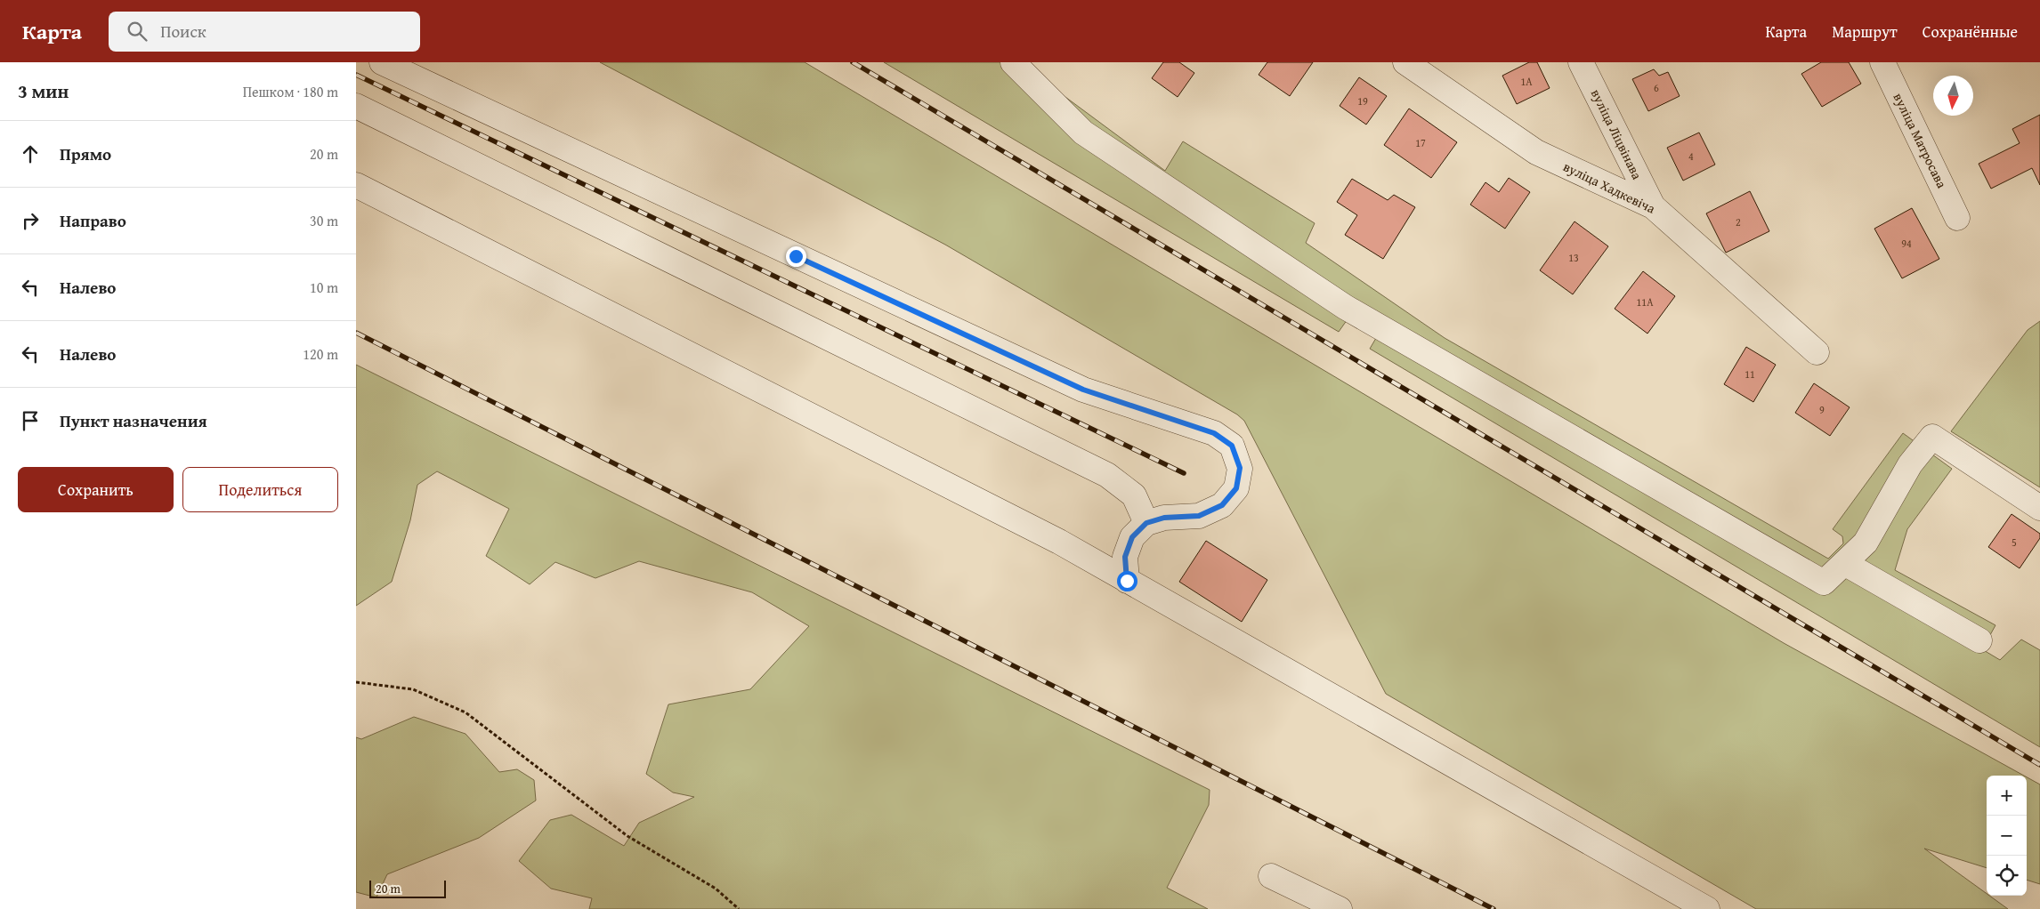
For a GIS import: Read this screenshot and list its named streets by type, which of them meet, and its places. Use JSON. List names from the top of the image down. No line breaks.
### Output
{"streets":{"street":["вуліца Ліцвінава","вуліца Матросава","вуліца Хадкевіча"]},"crossings":[["вуліца Ліцвінава","вуліца Хадкевіча"]],"house_numbers":["1А","6","19","17","4","2","94","13","11А","11","9","5"],"scale_bar":"20 m","north":"bottom","page":{"header":"Карта","search":"Поиск","nav":["Карта","Маршрут","Сохранённые"],"heading":["3 мин","Пешком · 180 m"],"list":[["Прямо","20 m"],["Направо","30 m"],["Налево","10 m"],["Налево","120 m"],"Пункт назначения"],"buttons":["Сохранить","Поделиться"],"map_buttons":["+","−"],"scale":"20 m"}}
